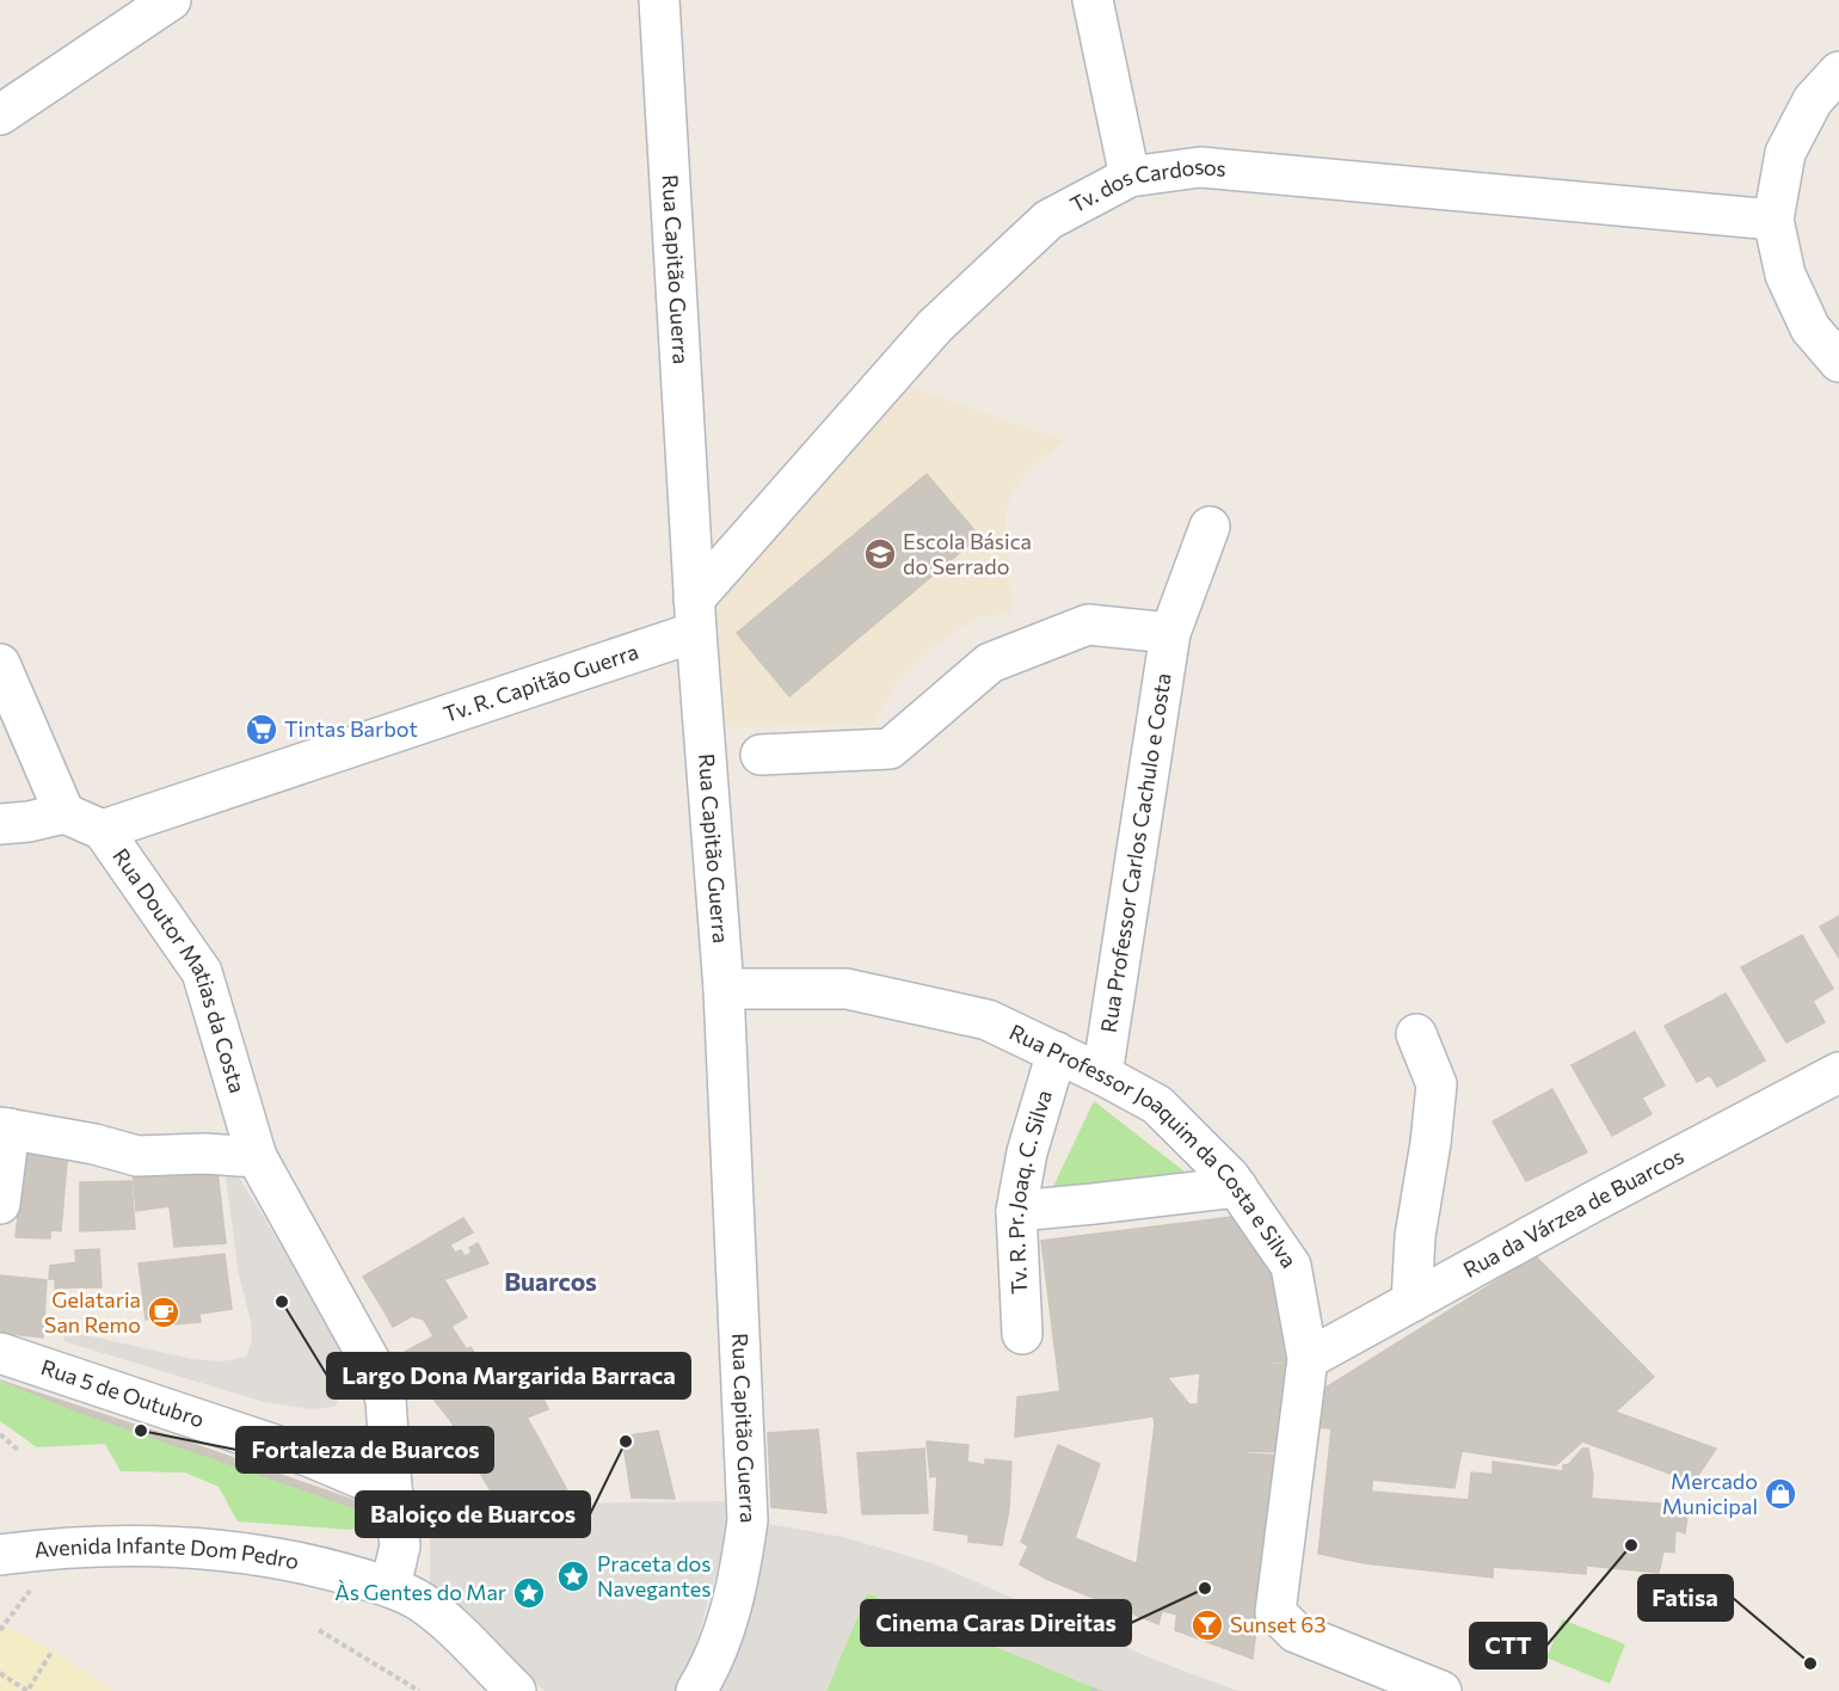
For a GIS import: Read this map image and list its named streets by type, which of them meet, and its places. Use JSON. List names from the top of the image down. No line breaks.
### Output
{"streets":{"street":["Tv. dos Cardosos","Rua Capitão Guerra","Tv. R. Capitão Guerra","Rua Professor Carlos Cachulo e Costa","Rua Doutor Matias da Costa","Rua Professor Joaquim da Costa e Silva","Tv. R. Pr. Joaq. C. Silva","Rua da Várzea de Buarcos","Rua 5 de Outubro","Avenida Infante Dom Pedro"]},"crossings":[["Tv. dos Cardosos","Rua Capitão Guerra"],["Tv. dos Cardosos","Tv. R. Capitão Guerra"],["Rua Capitão Guerra","Tv. R. Capitão Guerra"],["Rua Capitão Guerra","Rua Professor Joaquim da Costa e Silva"],["Tv. R. Capitão Guerra","Rua Doutor Matias da Costa"],["Rua Professor Carlos Cachulo e Costa","Rua Professor Joaquim da Costa e Silva"],["Rua Doutor Matias da Costa","Rua 5 de Outubro"],["Rua Professor Joaquim da Costa e Silva","Tv. R. Pr. Joaq. C. Silva"],["Rua Professor Joaquim da Costa e Silva","Rua da Várzea de Buarcos"]],"districts":["Buarcos"],"places":{"school or university":["Escola Básica do Serrado"],"supermarket":["Tintas Barbot"],"other":["Largo Dona Margarida Barraca","Fortaleza de Buarcos","Baloiço de Buarcos","CTT","Cinema Caras Direitas","Fatisa"],"cafe":["Gelataria San Remo"],"shop":["Mercado Municipal"],"place":["Praceta dos Navegantes","Às Gentes do Mar"],"bar":["Sunset 63"]}}
